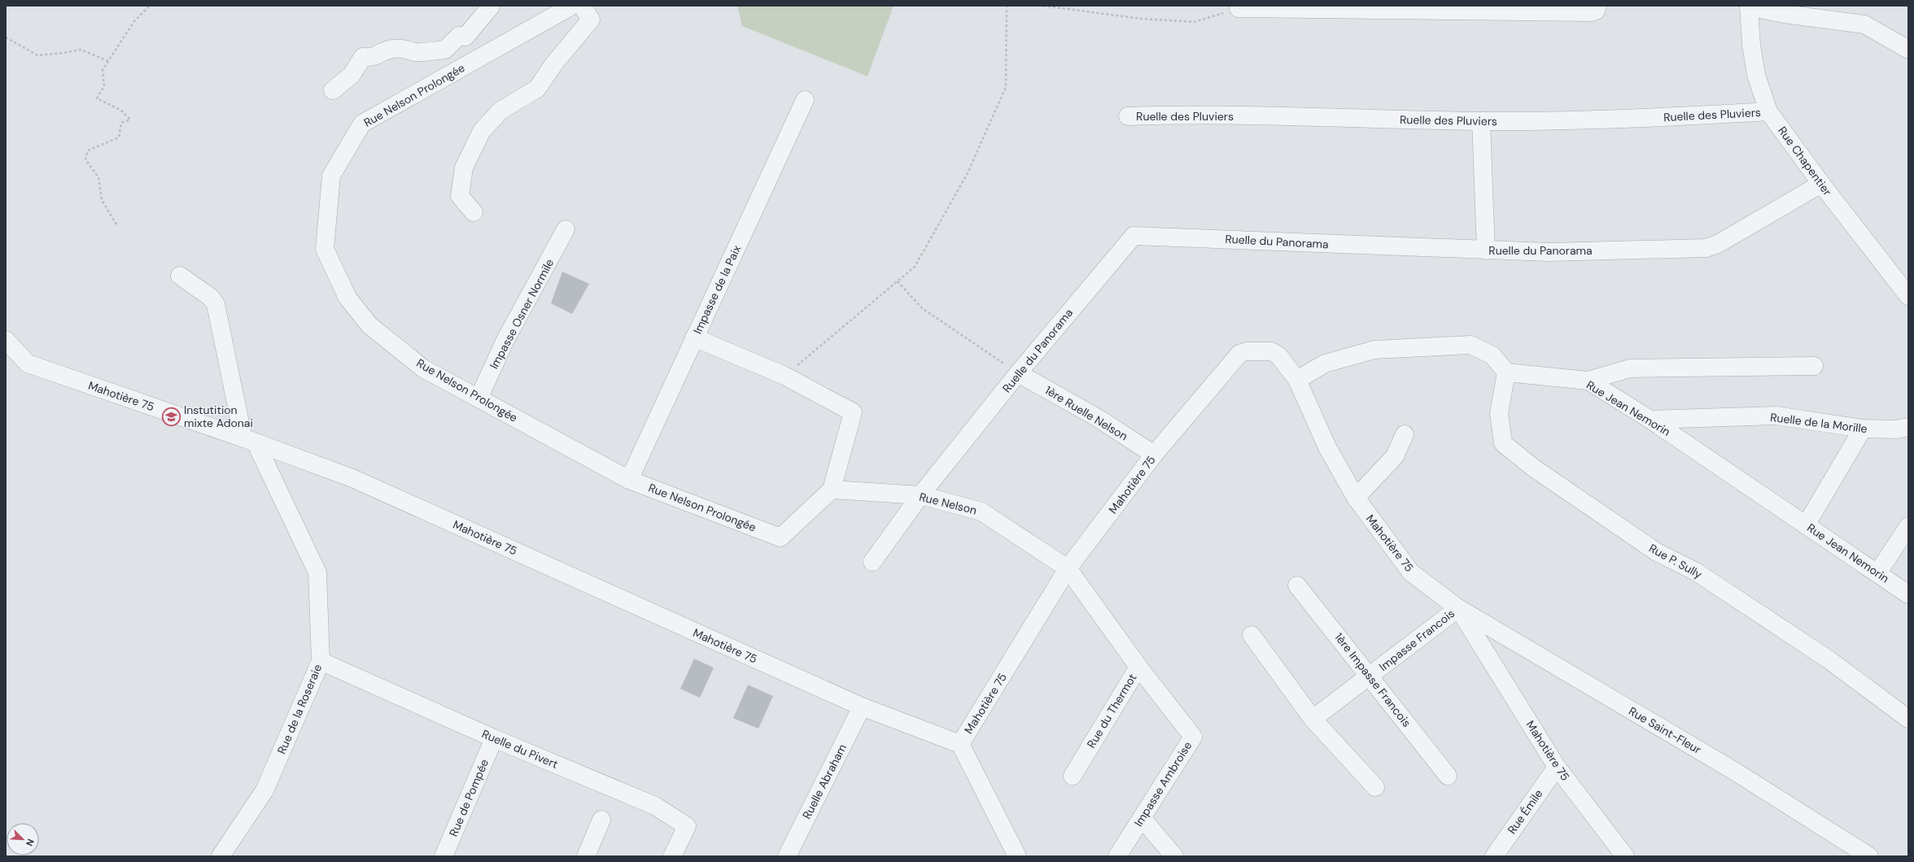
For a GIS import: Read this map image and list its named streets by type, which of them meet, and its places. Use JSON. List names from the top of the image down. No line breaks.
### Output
{"streets":{"street":["Rue Nelson Prolongée","Ruelle des Pluviers","Rue Chapentier","Ruelle du Panorama","Impasse de la Paix","Impasse Osner Normile","Mahotière 75","Rue Jean Nemorin","1ère Ruelle Nelson","Ruelle de la Morille","Rue Nelson","Rue P. Sully","Impasse Francois","1ère Impasse Francois","Rue de la Roseraie","Rue du Thermot","Rue Saint-Fleur","Ruelle du Pivert","Ruelle Abraham","Impasse Ambroise","Rue de Pompée","Rue Émile"]},"crossings":[["Rue Nelson Prolongée","Impasse de la Paix"],["Rue Nelson Prolongée","Impasse Osner Normile"],["Rue Nelson Prolongée","Rue Nelson"],["Ruelle des Pluviers","Rue Chapentier"],["Rue Chapentier","Ruelle du Panorama"],["Ruelle du Panorama","1ère Ruelle Nelson"],["Ruelle du Panorama","Rue Nelson"],["Mahotière 75","1ère Ruelle Nelson"],["Mahotière 75","Rue Nelson"],["Mahotière 75","Impasse Francois"],["Mahotière 75","Rue de la Roseraie"],["Mahotière 75","Rue du Thermot"],["Mahotière 75","Rue Saint-Fleur"],["Mahotière 75","Ruelle Abraham"],["Mahotière 75","Rue Émile"],["Rue Jean Nemorin","Ruelle de la Morille"],["Rue Jean Nemorin","Rue P. Sully"],["Rue Nelson","Rue du Thermot"],["Impasse Francois","1ère Impasse Francois"],["Impasse Francois","Rue Saint-Fleur"],["Rue de la Roseraie","Ruelle du Pivert"],["Rue du Thermot","Impasse Ambroise"],["Ruelle du Pivert","Rue de Pompée"]],"places":{"school or university":["Instutition mixte Adonai"]},"north":"bottom right"}
